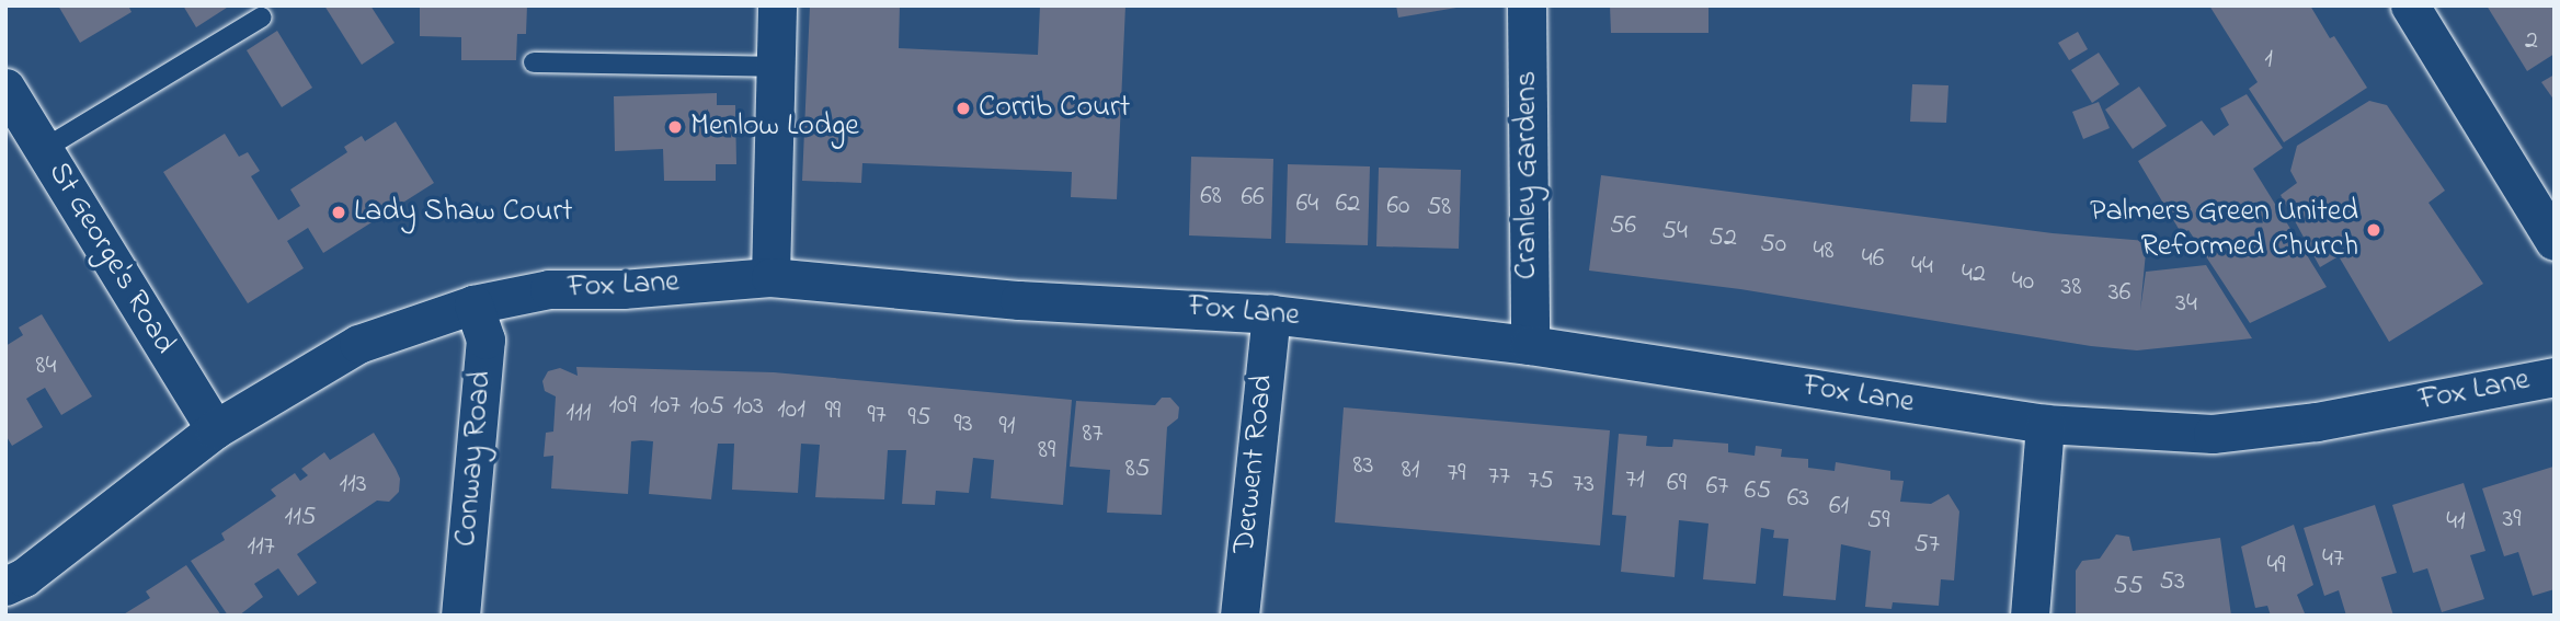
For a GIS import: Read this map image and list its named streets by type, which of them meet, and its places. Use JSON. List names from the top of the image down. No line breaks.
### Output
{"streets":{"street":["Cranley Gardens","St George's Road","Fox Lane","Conway Road","Derwent Road"]},"crossings":[["Cranley Gardens","Fox Lane"],["St George's Road","Fox Lane"],["Fox Lane","Conway Road"],["Fox Lane","Derwent Road"]],"places":["Corrib Court","Menlow Lodge","Lady Shaw Court","Palmers Green United Reformed Church"],"house_numbers":["2","1","68","66","64","62","60","58","56","54","52","50","48","46","44","42","40","38","36","34","84","109","107","105","103","101","99","111","97","95","93","91","87","89","83","85","81","79","77","71","75","69","113","73","67","65","63","61","115","39","59","41","57","117","47","49","53","55"]}
